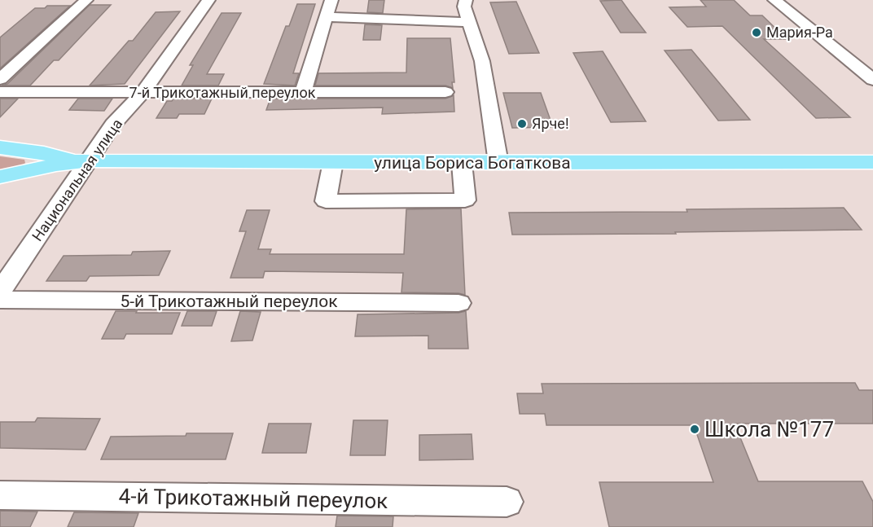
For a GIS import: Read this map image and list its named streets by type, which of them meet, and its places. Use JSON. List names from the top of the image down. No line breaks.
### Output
{"streets":{"main road":["улица Бориса Богаткова"],"street":["7-й Трикотажный переулок","Национальная улица","5-й Трикотажный переулок","4-й Трикотажный переулок"]},"crossings":[["7-й Трикотажный переулок","Национальная улица"],["улица Бориса Богаткова","Национальная улица"]],"places":["Мария-Ра","Ярче!","Школа №177"]}
